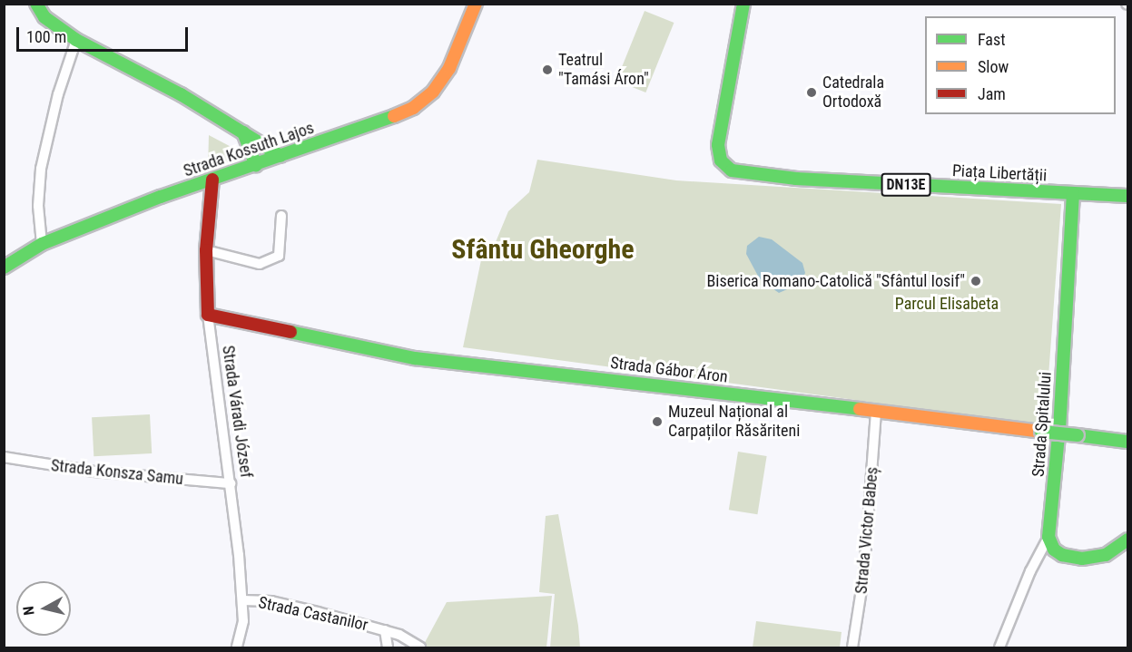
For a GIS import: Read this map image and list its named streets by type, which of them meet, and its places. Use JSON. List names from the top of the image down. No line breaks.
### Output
{"streets":{"main road":["Strada Kossuth Lajos","Piața Libertății","DN13E","Strada Gábor Áron","Strada Váradi József","Strada Spitalului"],"street":["Strada Konsza Samu","Strada Victor Babeș","Strada Castanilor"]},"crossings":[["Strada Kossuth Lajos","Strada Váradi József"],["Piața Libertății","Strada Spitalului"],["Strada Gábor Áron","Strada Váradi József"],["Strada Gábor Áron","Strada Victor Babeș"],["Strada Váradi József","Strada Konsza Samu"],["Strada Váradi József","Strada Castanilor"]],"districts":["Sfântu Gheorghe"],"parks":["Parcul Elisabeta"],"places":["Teatrul \"Tamási Áron\"","Catedrala Ortodoxă","Biserica Romano-Catolică \"Sfântul Iosif\"","Muzeul Național al Carpaților Răsăriteni"],"legend":["Fast","Slow","Jam"],"scale_bar":"100 m","north":"left"}
